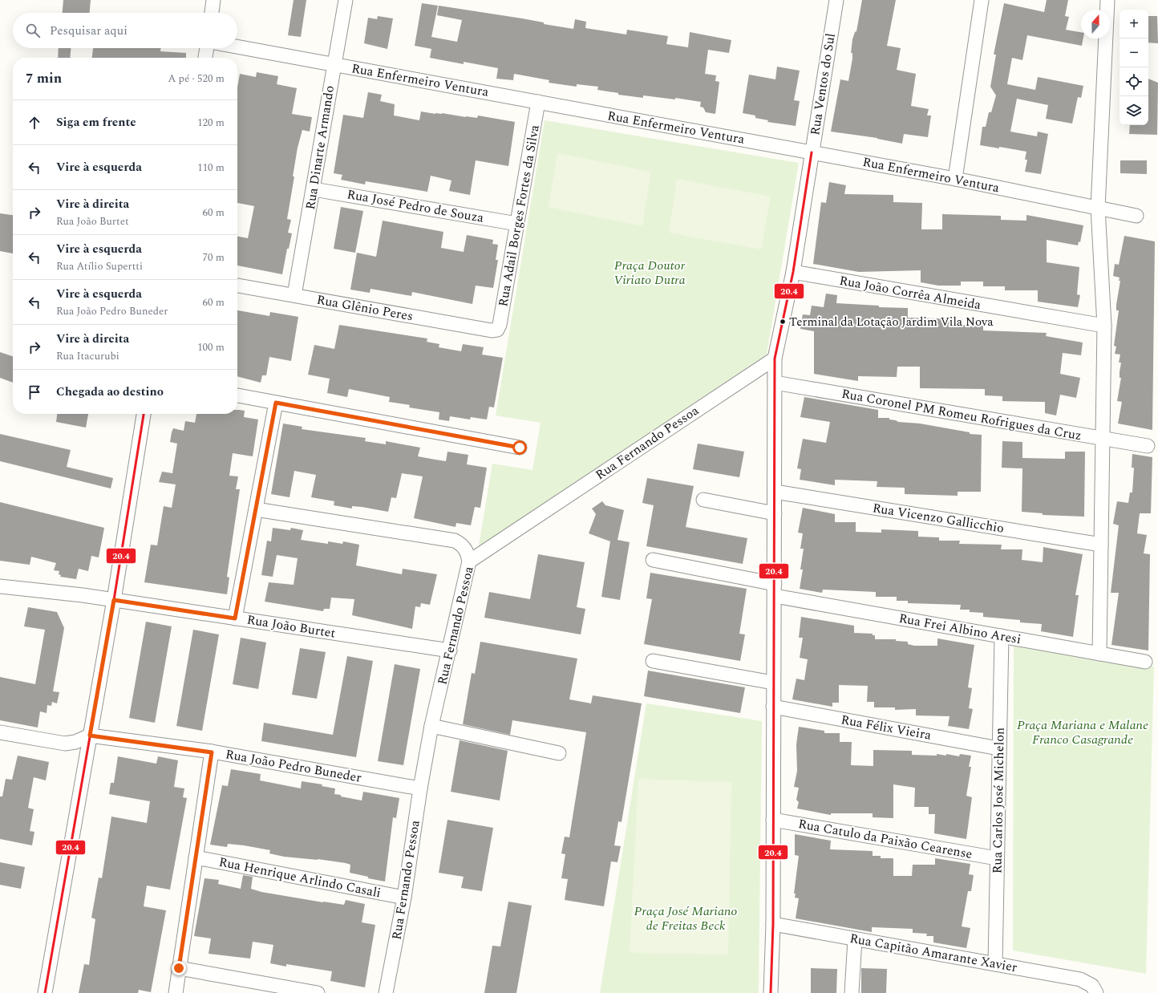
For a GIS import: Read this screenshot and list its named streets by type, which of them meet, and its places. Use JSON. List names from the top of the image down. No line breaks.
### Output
{"streets":{"street":["Rua Enfermeiro Ventura","Rua Ventos do Sul","Rua Dinarte Armando","Rua José Pedro de Souza","Rua Adail Borges Fortes da Silva","Rua João Corrêa Almeida","Rua Glênio Peres","Rua Coronel PM Romeu Rofrigues da Cruz","Rua Fernando Pessoa","Rua Vicenzo Gallicchio","Rua João Burtet","Rua Frei Albino Aresi","Rua Félix Vieira","Rua João Pedro Buneder","Rua Carlos José Michelon","Rua Catulo da Paixão Cearense","Rua Henrique Arlindo Casali","Rua Capitão Amarante Xavier"]},"crossings":[["Rua Enfermeiro Ventura","Rua Ventos do Sul"],["Rua Enfermeiro Ventura","Rua Dinarte Armando"],["Rua Enfermeiro Ventura","Rua Adail Borges Fortes da Silva"],["Rua Ventos do Sul","Rua João Corrêa Almeida"],["Rua Ventos do Sul","Rua Coronel PM Romeu Rofrigues da Cruz"],["Rua Ventos do Sul","Rua Fernando Pessoa"],["Rua Ventos do Sul","Rua Vicenzo Gallicchio"],["Rua Ventos do Sul","Rua Frei Albino Aresi"],["Rua Ventos do Sul","Rua Félix Vieira"],["Rua Ventos do Sul","Rua Catulo da Paixão Cearense"],["Rua Ventos do Sul","Rua Capitão Amarante Xavier"],["Rua Dinarte Armando","Rua José Pedro de Souza"],["Rua Dinarte Armando","Rua Glênio Peres"],["Rua José Pedro de Souza","Rua Adail Borges Fortes da Silva"],["Rua Adail Borges Fortes da Silva","Rua Glênio Peres"],["Rua Fernando Pessoa","Rua João Burtet"],["Rua Fernando Pessoa","Rua João Pedro Buneder"],["Rua Fernando Pessoa","Rua Henrique Arlindo Casali"],["Rua Frei Albino Aresi","Rua Carlos José Michelon"],["Rua Félix Vieira","Rua Carlos José Michelon"],["Rua Carlos José Michelon","Rua Catulo da Paixão Cearense"],["Rua Carlos José Michelon","Rua Capitão Amarante Xavier"]],"parks":["Praça Doutor Viriato Dutra","Praça Mariana e Malane Franco Casagrande","Praça José Mariano de Freitas Beck"],"places":["Terminal da Lotação Jardim Vila Nova"],"lines":["transit line 20.4"],"north":"top","page":{"map_buttons":["+","−"],"search":"Pesquisar aqui","heading":["7 min","A pé · 520 m"],"list":[["Siga em frente","120 m"],["Vire à esquerda","110 m"],["Vire à direita","Rua João Burtet","60 m"],["Vire à esquerda","Rua Atílio Supertti","70 m"],["Vire à esquerda","Rua João Pedro Buneder","60 m"],["Vire à direita","Rua Itacurubi","100 m"],"Chegada ao destino"]}}
